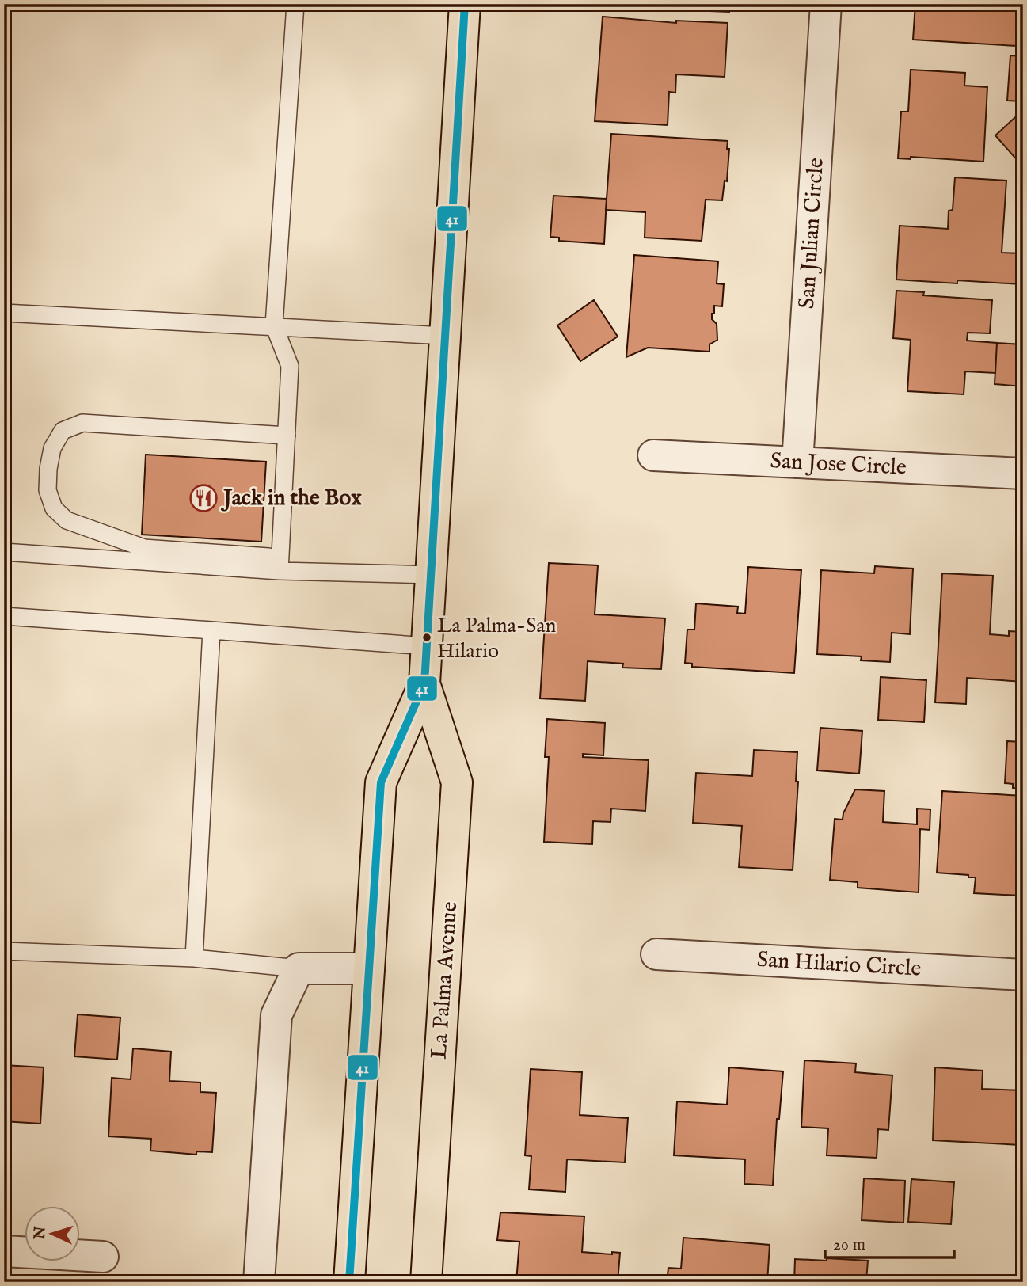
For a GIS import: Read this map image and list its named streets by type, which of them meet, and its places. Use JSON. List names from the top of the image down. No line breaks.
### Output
{"streets":{"main road":["La Palma Avenue"],"street":["San Julian Circle","San Jose Circle","San Hilario Circle"]},"crossings":[["San Julian Circle","San Jose Circle"]],"places":{"restaurant":["Jack in the Box"],"other":["La Palma-San Hilario"]},"lines":["transit line 41"],"scale_bar":"20 m","north":"left"}
